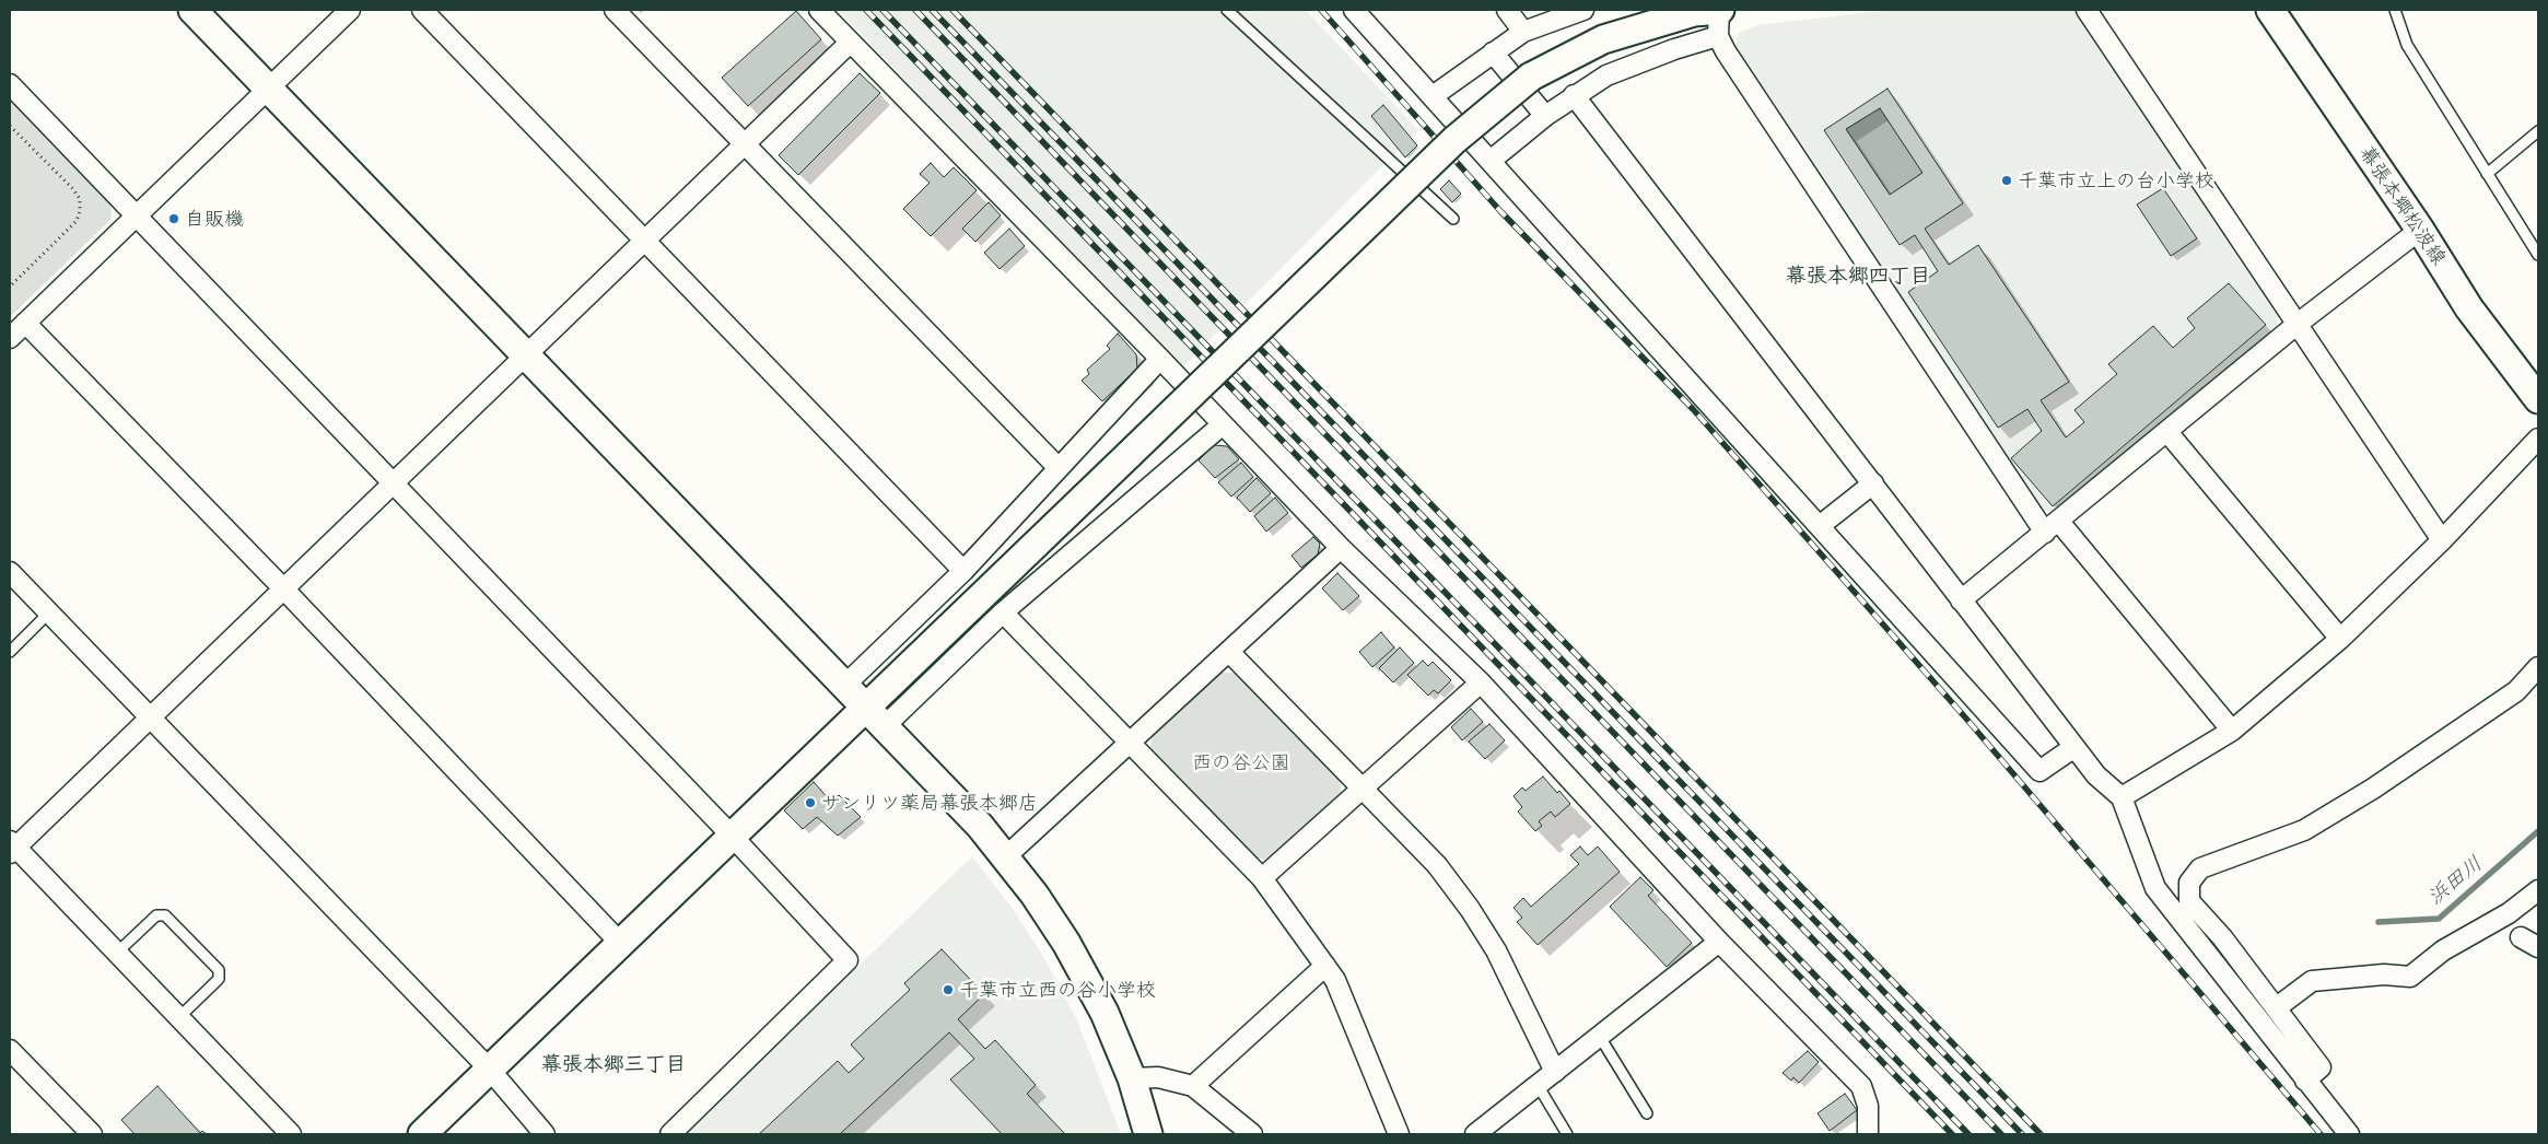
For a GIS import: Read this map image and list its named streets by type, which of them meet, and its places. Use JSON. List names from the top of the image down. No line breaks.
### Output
{"streets":{"street":["幕張本郷松波線"]},"districts":["幕張本郷四丁目","幕張本郷三丁目"],"water":["浜田川"],"parks":["西の谷公園"],"places":["千葉市立上の台小学校","自販機","サンリツ薬局幕張本郷店","千葉市立西の谷小学校"]}
